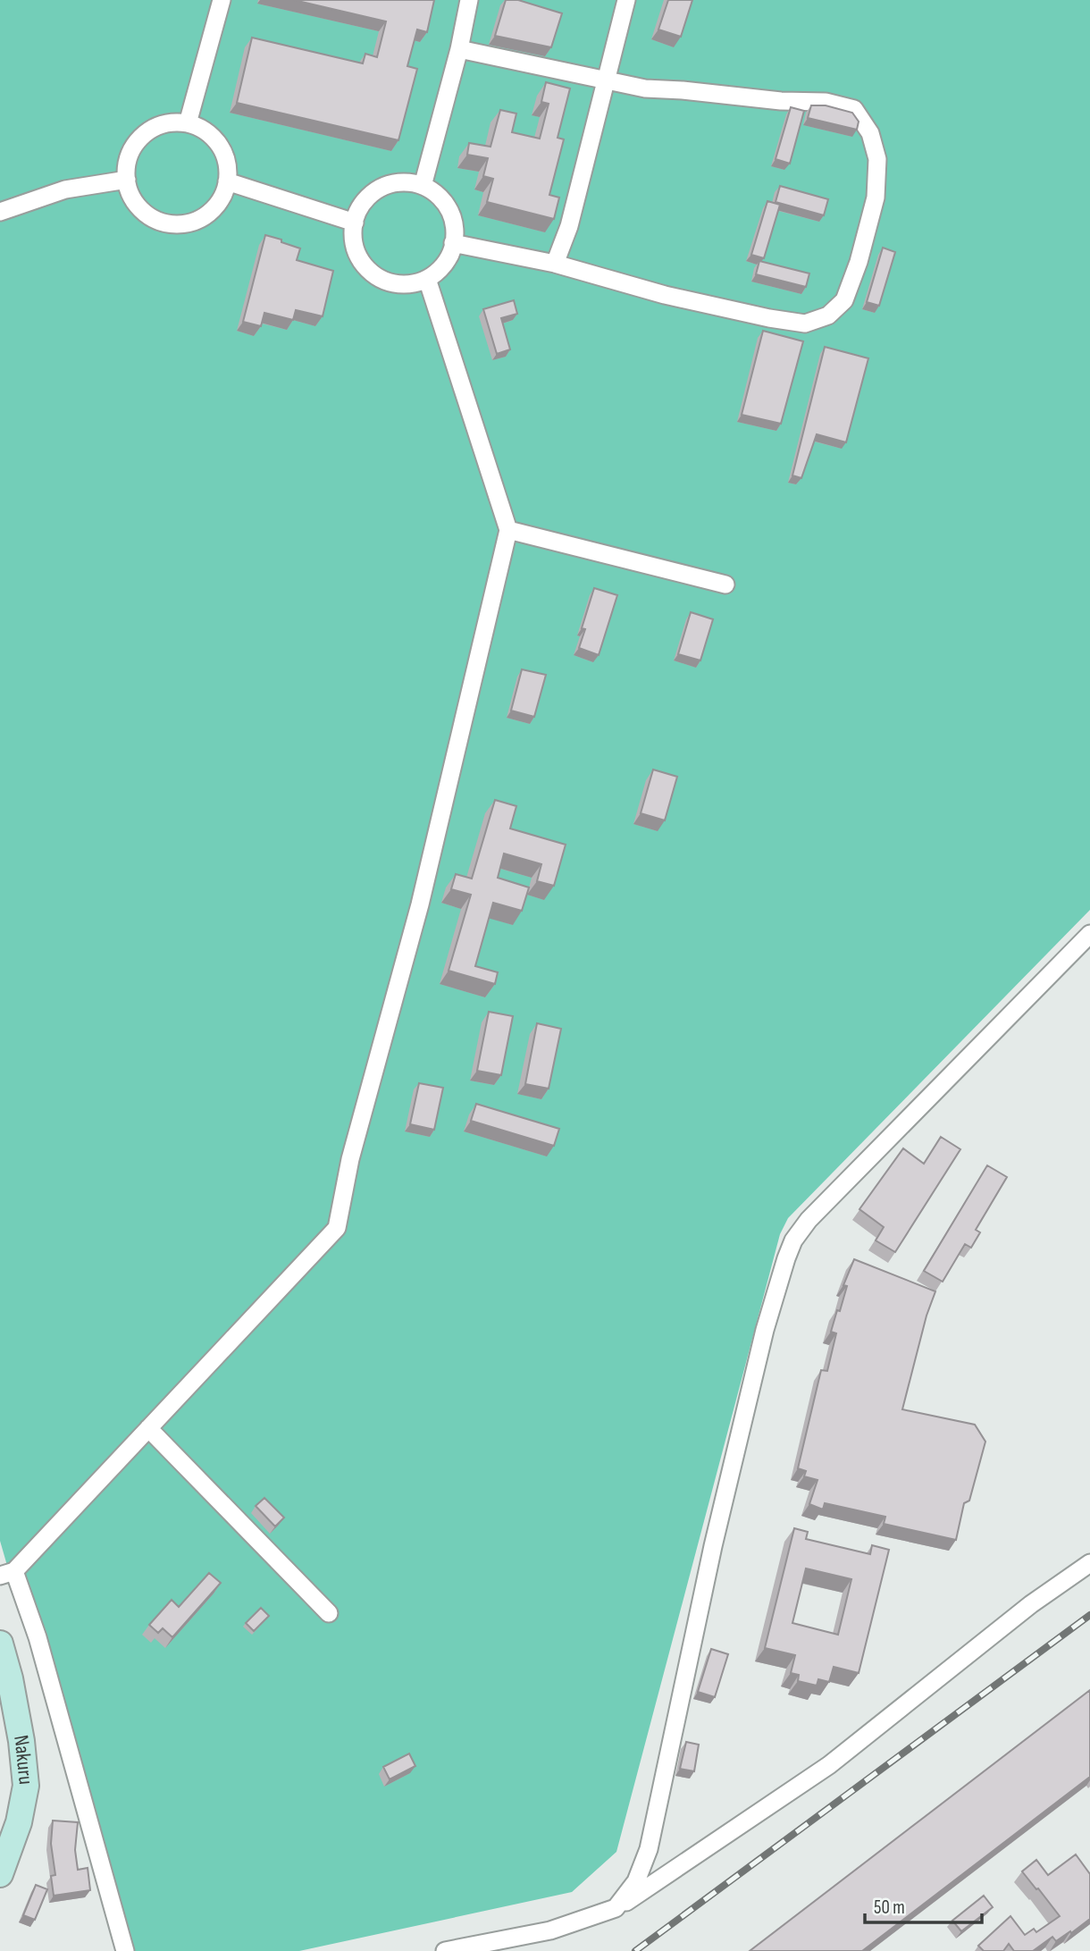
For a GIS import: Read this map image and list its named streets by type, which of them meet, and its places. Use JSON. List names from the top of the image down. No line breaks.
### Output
{"streets":{"main road":["Nakuru"]},"scale_bar":"50 m"}
